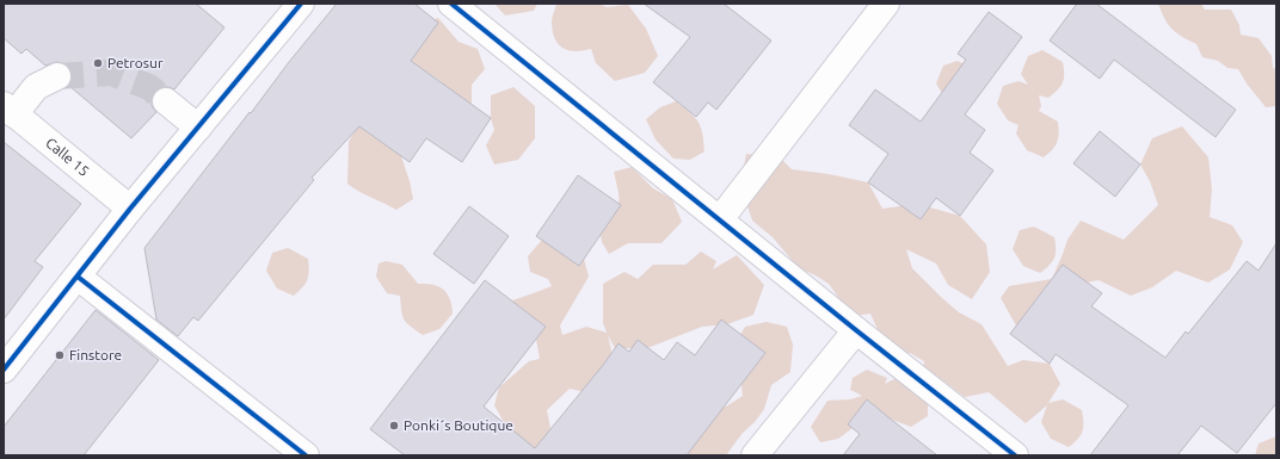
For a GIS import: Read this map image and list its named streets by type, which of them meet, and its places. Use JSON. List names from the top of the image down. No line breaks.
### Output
{"streets":{"street":["Calle 15"]},"places":["Petrosur","Finstore","Ponki´s Boutique"]}
